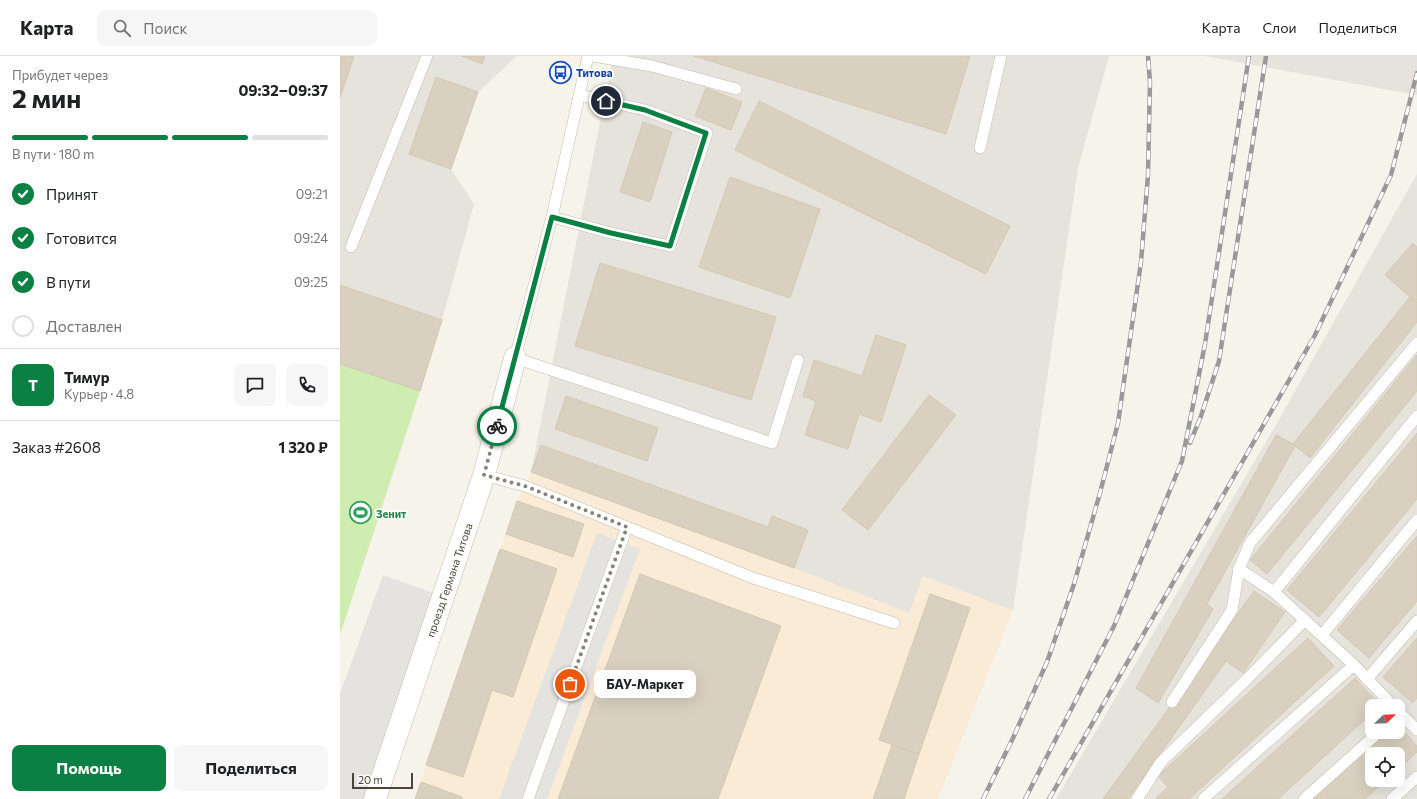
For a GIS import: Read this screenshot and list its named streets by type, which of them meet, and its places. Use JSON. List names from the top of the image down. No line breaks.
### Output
{"streets":{"street":["проезд Германа Титова"]},"places":{"bus stop":["Титова"],"sports":["Зенит"],"other":["БАУ-Маркет"]},"scale_bar":"20 m","north":"top right","page":{"header":"Карта","search":"Поиск","nav":["Карта","Слои","Поделиться"],"heading":["2 мин","Прибудет через","09:32–09:37"],"panel":["Тимур","Курьер · 4.8","Заказ #2608","1 320 ₽"],"bar":"В пути · 180 m","list":[["Принят","09:21"],["Готовится","09:24"],["В пути","09:25"],"Доставлен"],"round":"Т","bubble":"БАУ-Маркет","buttons":["Помощь","Поделиться"],"scale":"20 m"}}
